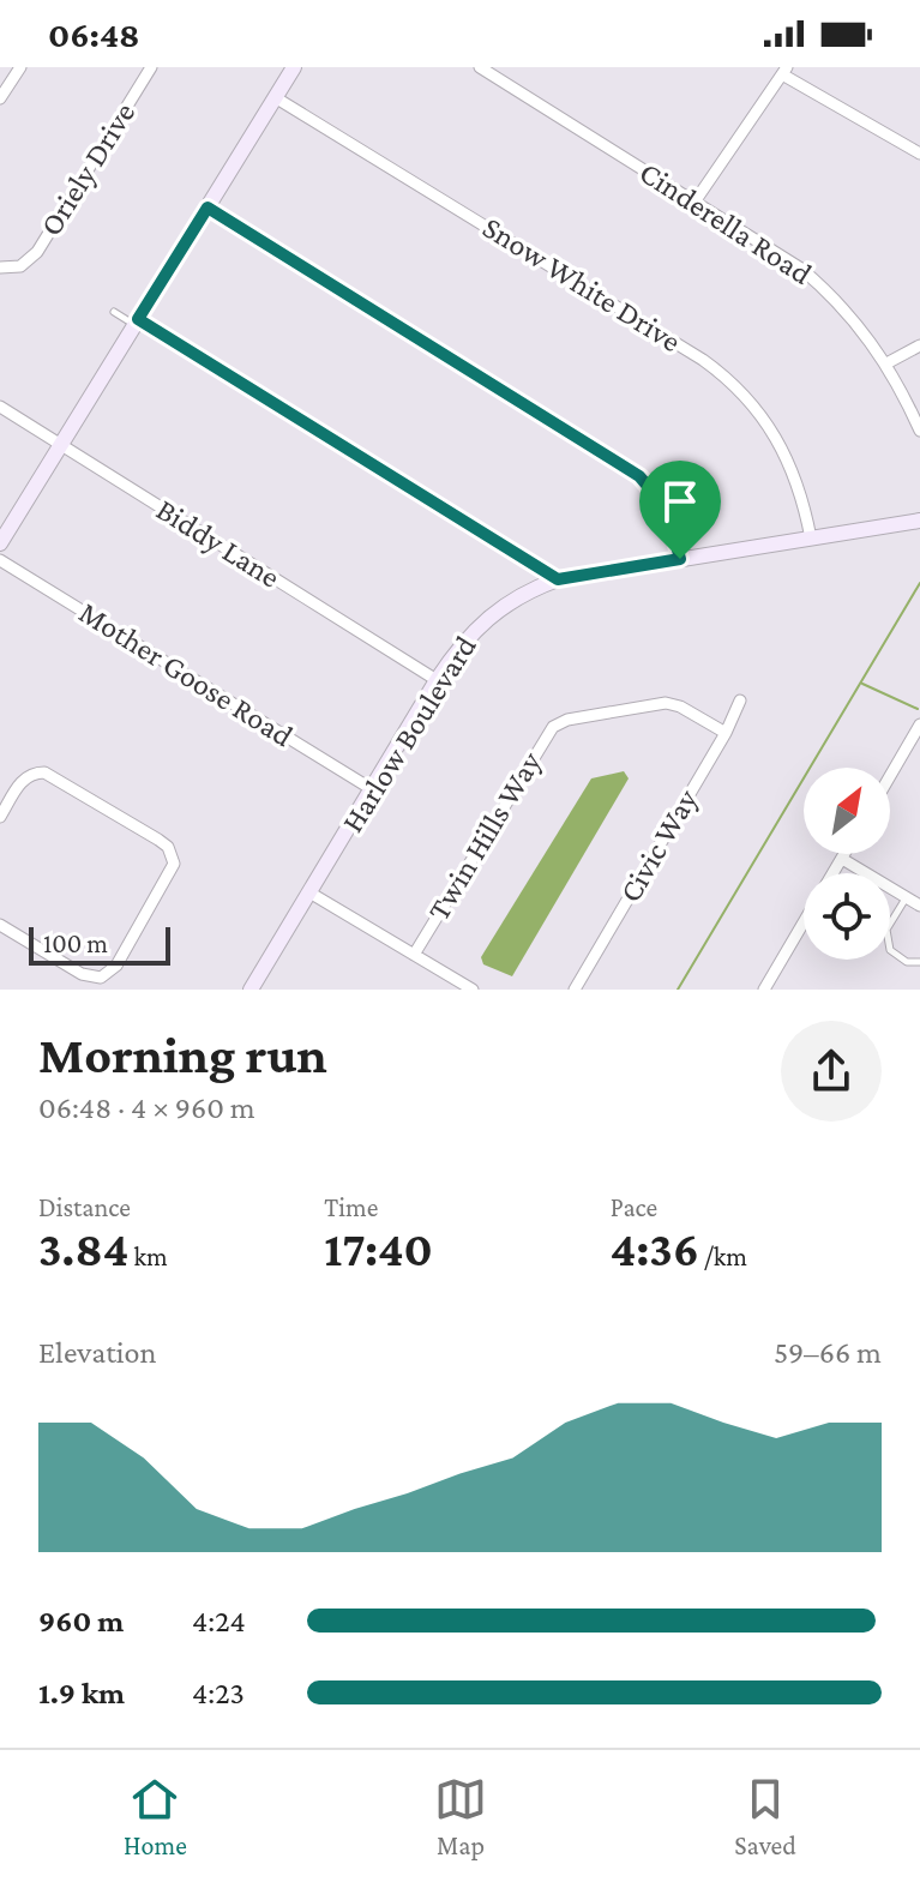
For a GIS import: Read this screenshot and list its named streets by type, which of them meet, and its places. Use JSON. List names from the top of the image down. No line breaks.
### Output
{"streets":{"street":["Oriely Drive","Cinderella Road","Snow White Drive","Biddy Lane","Mother Goose Road","Harlow Boulevard","Twin Hills Way","Civic Way"]},"crossings":[["Snow White Drive","Harlow Boulevard"],["Biddy Lane","Harlow Boulevard"],["Mother Goose Road","Harlow Boulevard"],["Twin Hills Way","Civic Way"]],"scale_bar":"100 m","north":"top right","page":{"status":"06:48","scale":"100 m","heading":["Morning run","06:48 · 4 × 960 m"],"stats":[["Distance","3.84 km"],["Time","17:40"],["Pace","4:36 /km"]],"chart":["Elevation","59–66 m"],"list":[{"name":"960 m","note":"4:24"},{"name":"1.9 km","note":"4:23"}],"tabs":["Home","Map","Saved"]}}
